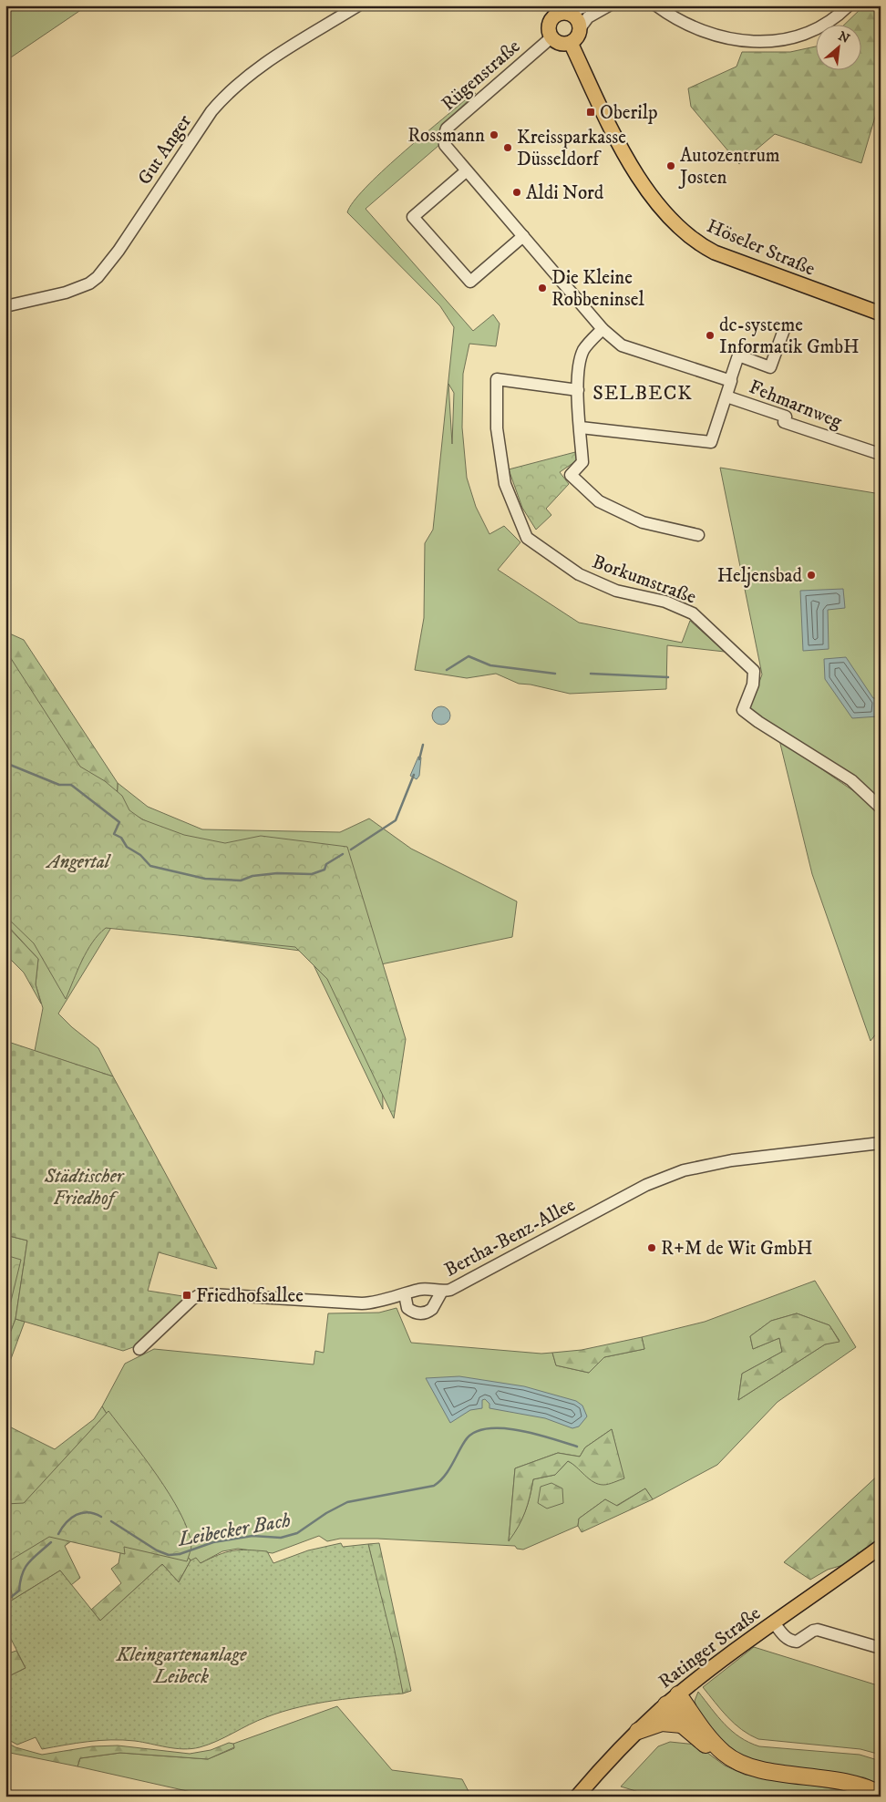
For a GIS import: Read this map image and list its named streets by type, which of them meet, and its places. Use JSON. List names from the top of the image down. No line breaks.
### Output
{"streets":{"main road":["Höseler Straße","Ratinger Straße"],"street":["Rügenstraße","Gut Anger","Fehmarnweg","Borkumstraße","Bertha-Benz-Allee"]},"crossings":[["Rügenstraße","Höseler Straße"]],"districts":["SELBECK"],"water":["Leibecker Bach"],"parks":["Angertal","Städtischer Friedhof","Kleingartenanlage Leibeck"],"places":{"transit":["Oberilp","Friedhofsallee"],"other":["Rossmann","Kreissparkasse Düsseldorf","Autozentrum Josten","Aldi Nord","Die Kleine Robbeninsel","dc-systeme Informatik GmbH","Heljensbad","R+M de Wit GmbH"]},"north":"top right"}
